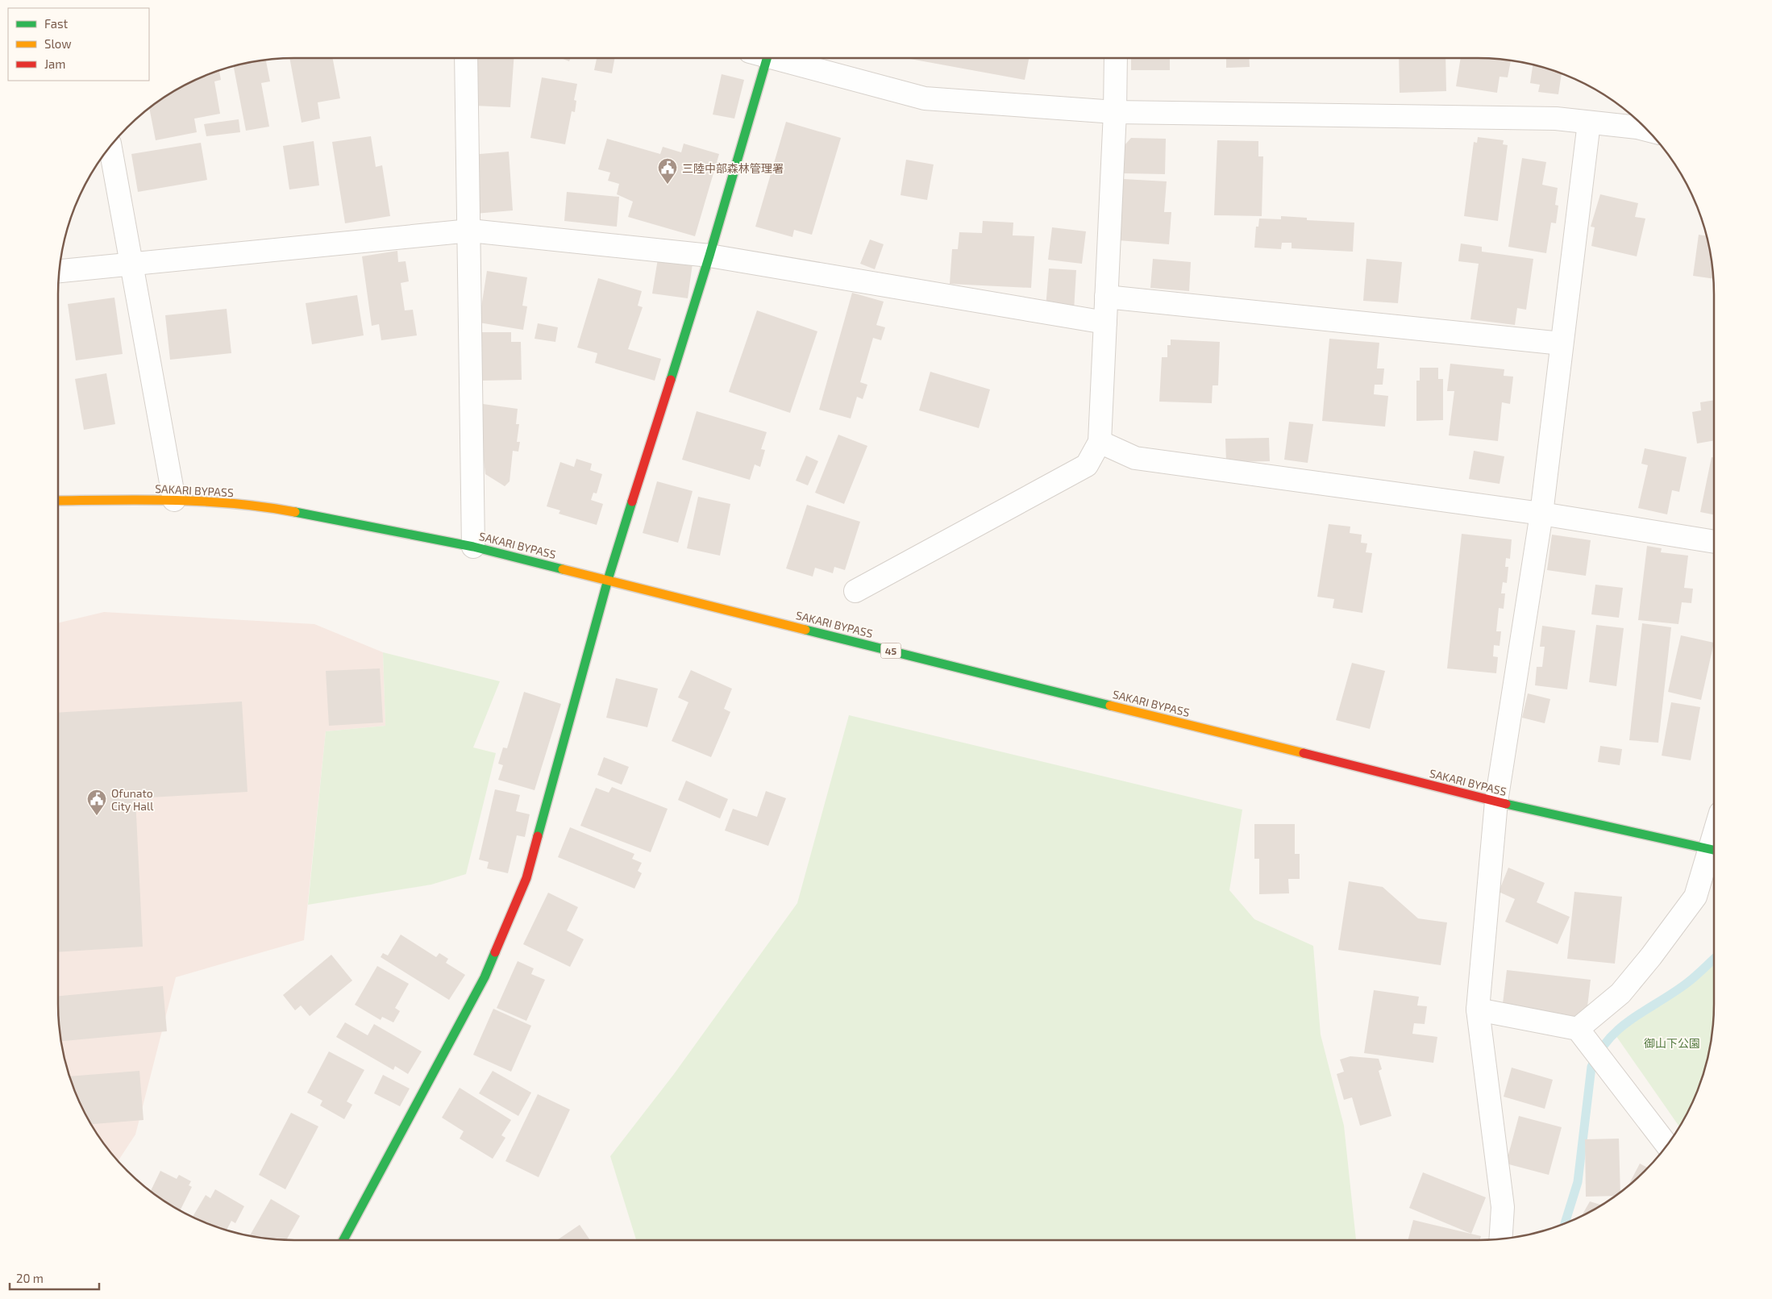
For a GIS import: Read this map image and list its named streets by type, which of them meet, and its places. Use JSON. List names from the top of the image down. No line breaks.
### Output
{"streets":{"main road":["SAKARI BYPASS","45"]},"parks":["御山下公園"],"places":{"public building":["三陸中部森林管理署","Ofunato City Hall"]},"legend":["Fast","Slow","Jam"],"scale_bar":"20 m"}
